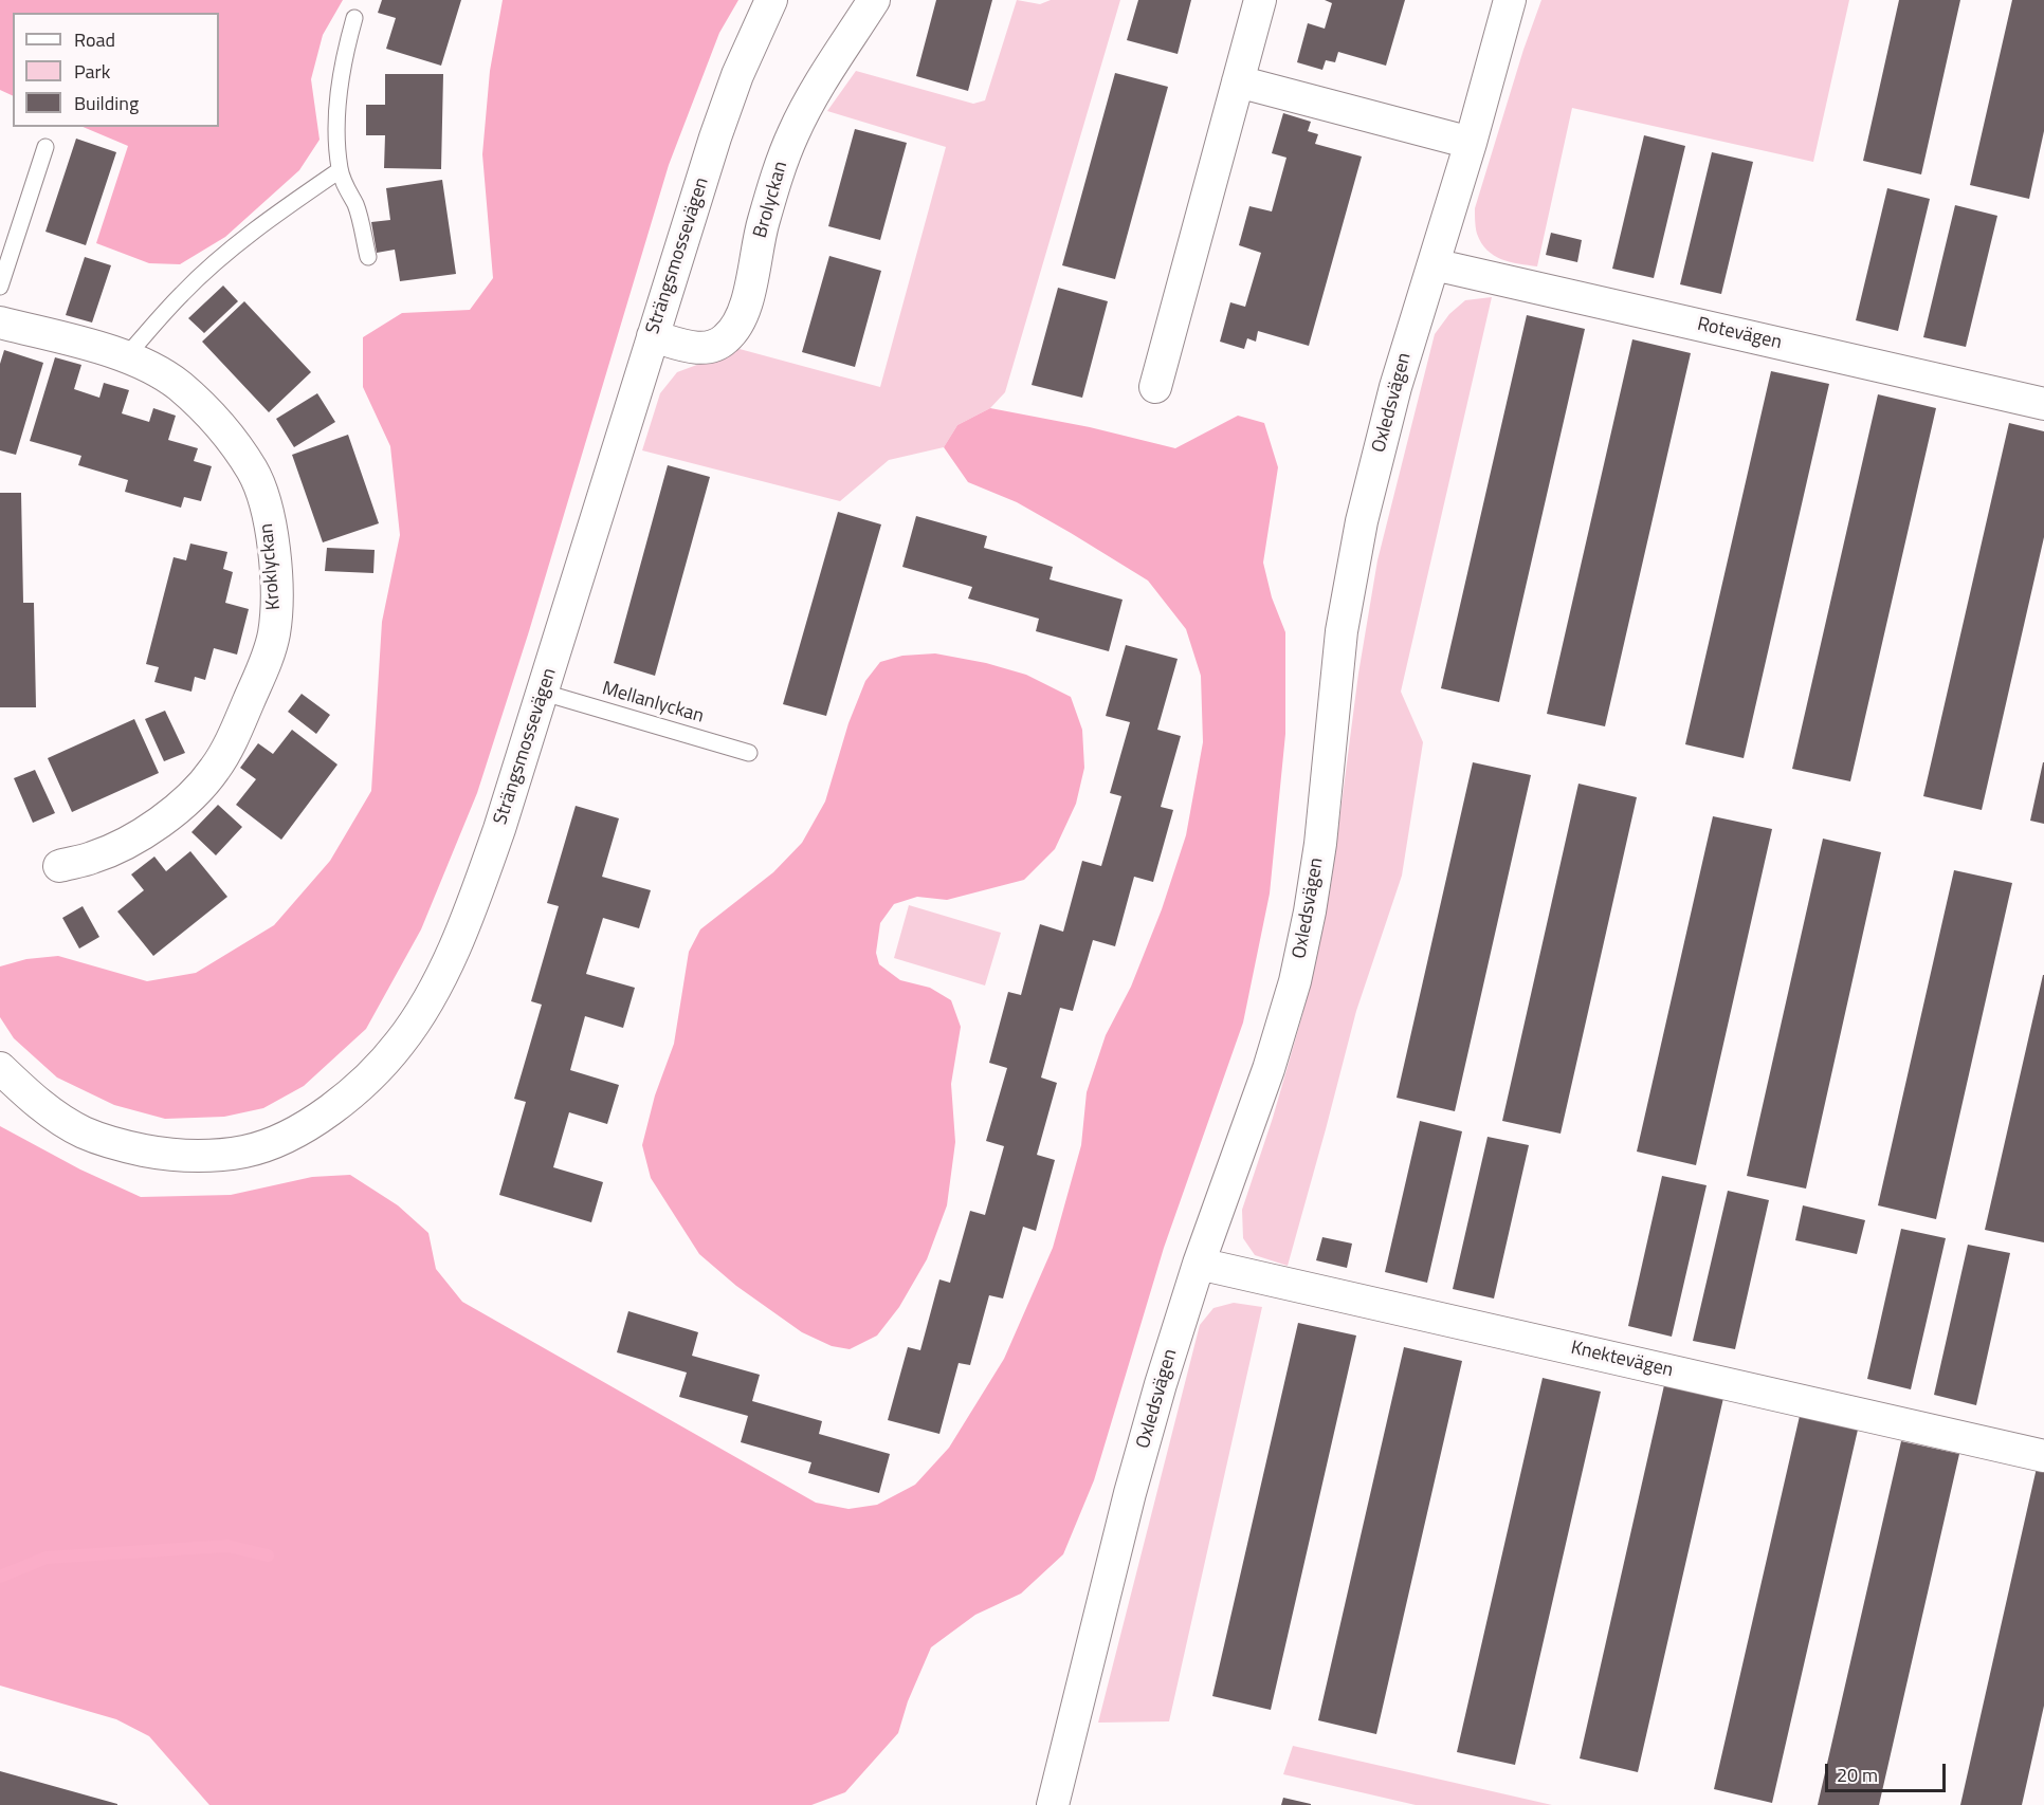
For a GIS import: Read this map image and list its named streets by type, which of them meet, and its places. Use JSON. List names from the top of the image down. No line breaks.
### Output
{"streets":{"street":["Brolyckan","Strängsmossevägen","Rotevägen","Oxledsvägen","Kroklyckan","Knektevägen"],"lane":["Mellanlyckan"]},"crossings":[["Brolyckan","Strängsmossevägen"],["Strängsmossevägen","Mellanlyckan"],["Rotevägen","Oxledsvägen"],["Oxledsvägen","Knektevägen"]],"legend":["Road","Park","Building"],"scale_bar":"20 m"}
